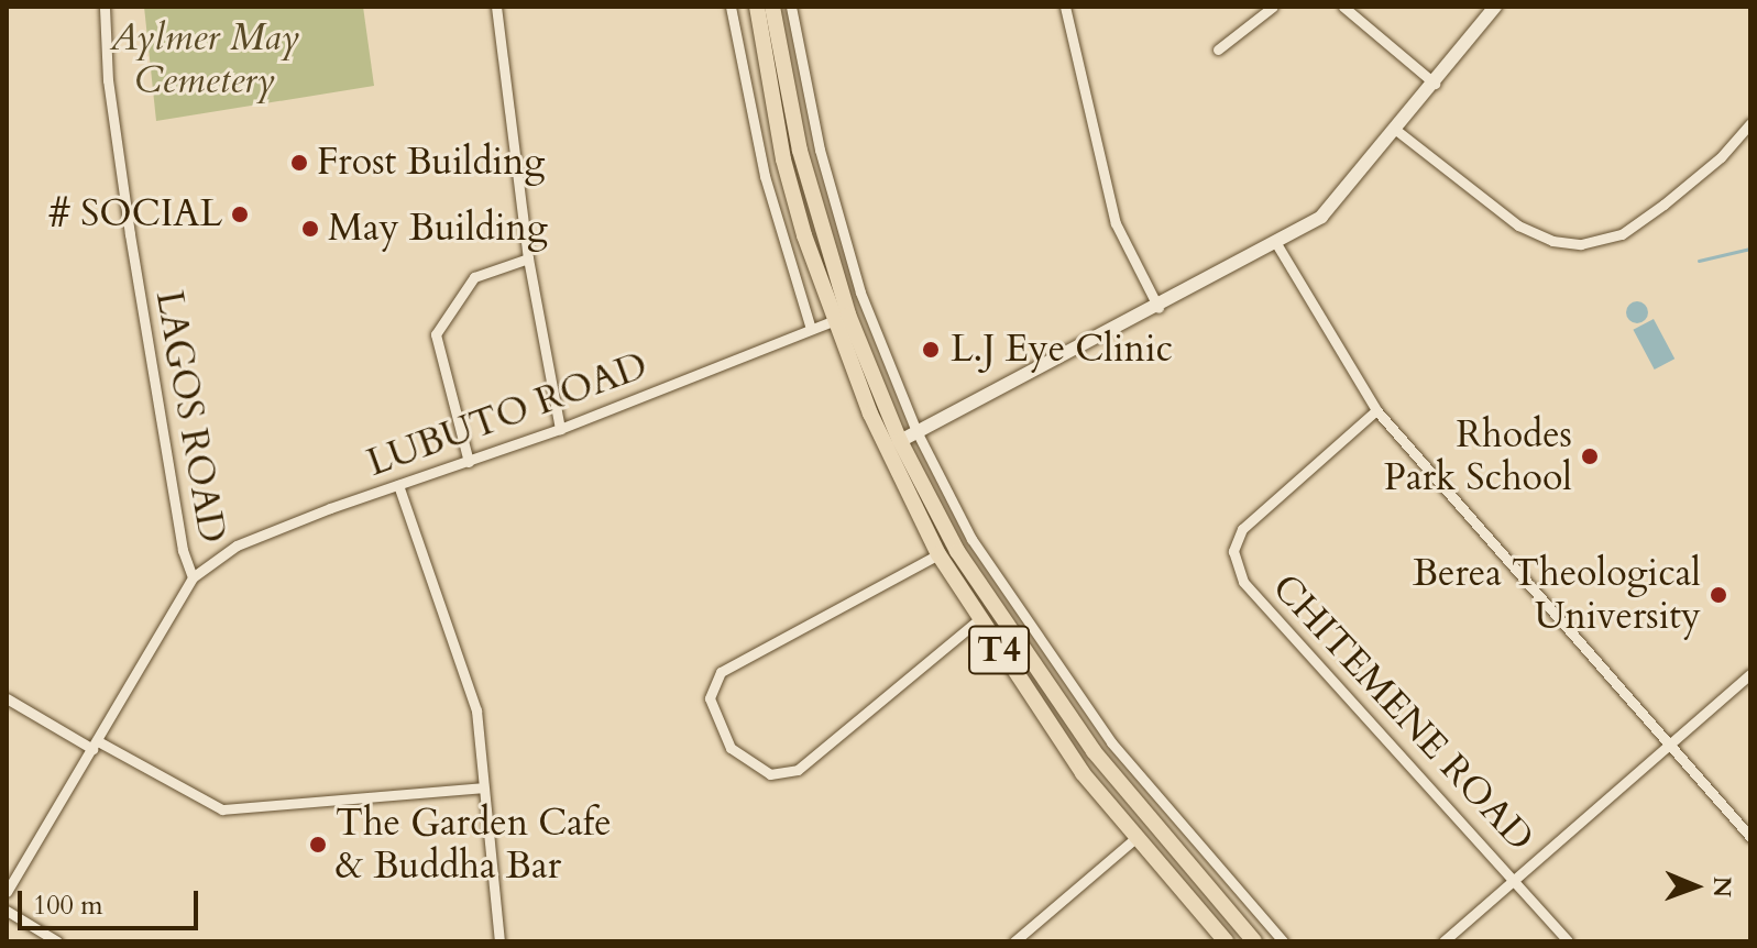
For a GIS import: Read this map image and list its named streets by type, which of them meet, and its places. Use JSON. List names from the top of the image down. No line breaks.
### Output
{"streets":{"main road":["T4"],"street":["LUBUTO ROAD","LAGOS ROAD","CHITEMENE ROAD"]},"crossings":[["LUBUTO ROAD","LAGOS ROAD"],["LUBUTO ROAD","T4"]],"parks":["Aylmer May Cemetery"],"places":["Frost Building","# SOCIAL","May Building","L.J Eye Clinic","Rhodes Park School","Berea Theological University","The Garden Cafe & Buddha Bar"],"scale_bar":"100 m","north":"right"}
